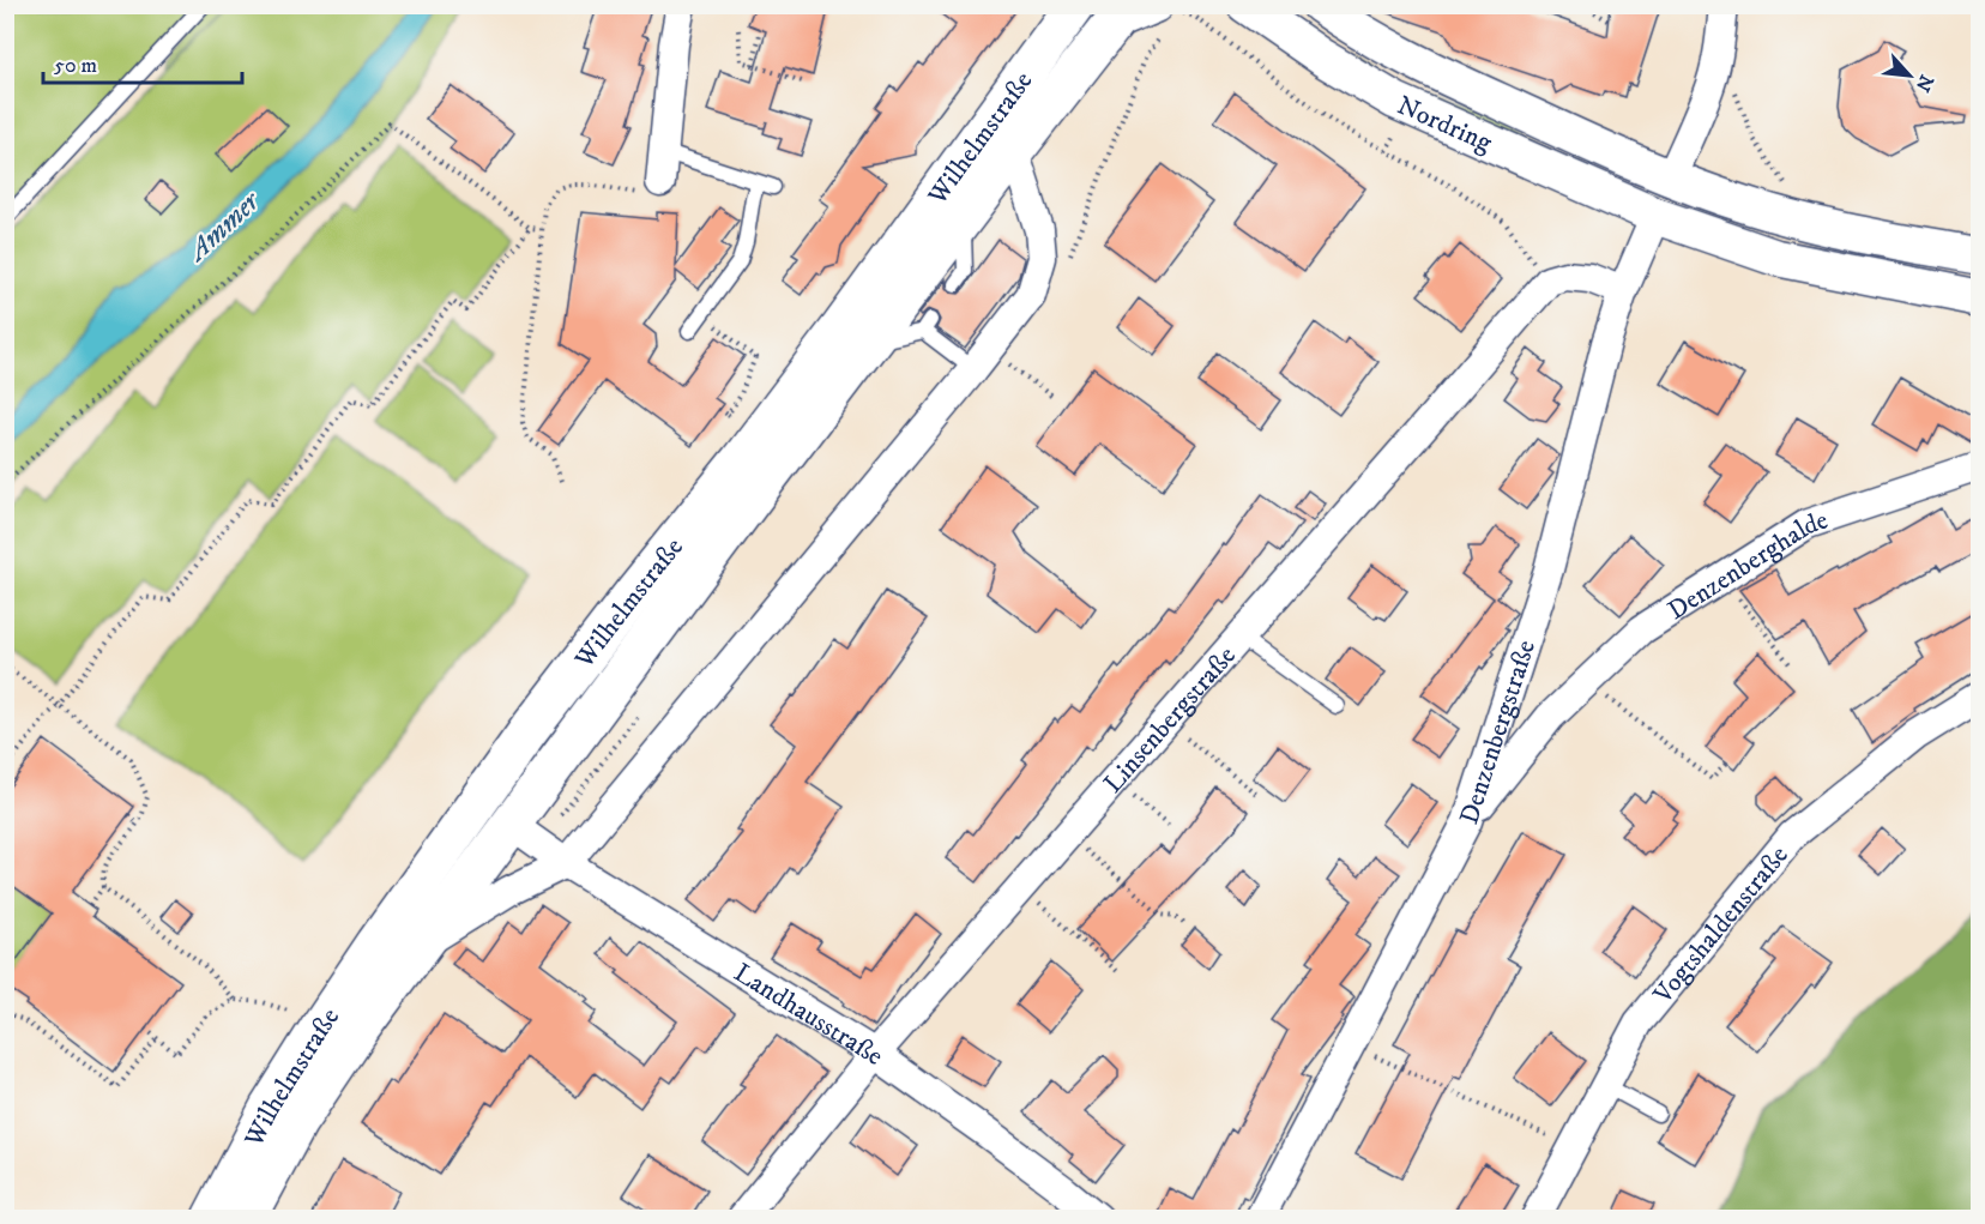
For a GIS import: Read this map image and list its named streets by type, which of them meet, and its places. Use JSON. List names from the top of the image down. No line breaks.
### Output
{"streets":{"main road":["Wilhelmstraße"],"street":["Nordring","Denzenberghalde","Linsenbergstraße","Denzenbergstraße","Vogtshaldenstraße","Landhausstraße"]},"crossings":[["Nordring","Denzenbergstraße"],["Wilhelmstraße","Landhausstraße"],["Denzenberghalde","Denzenbergstraße"],["Linsenbergstraße","Landhausstraße"]],"water":["Ammer"],"scale_bar":"50 m","north":"bottom right"}
